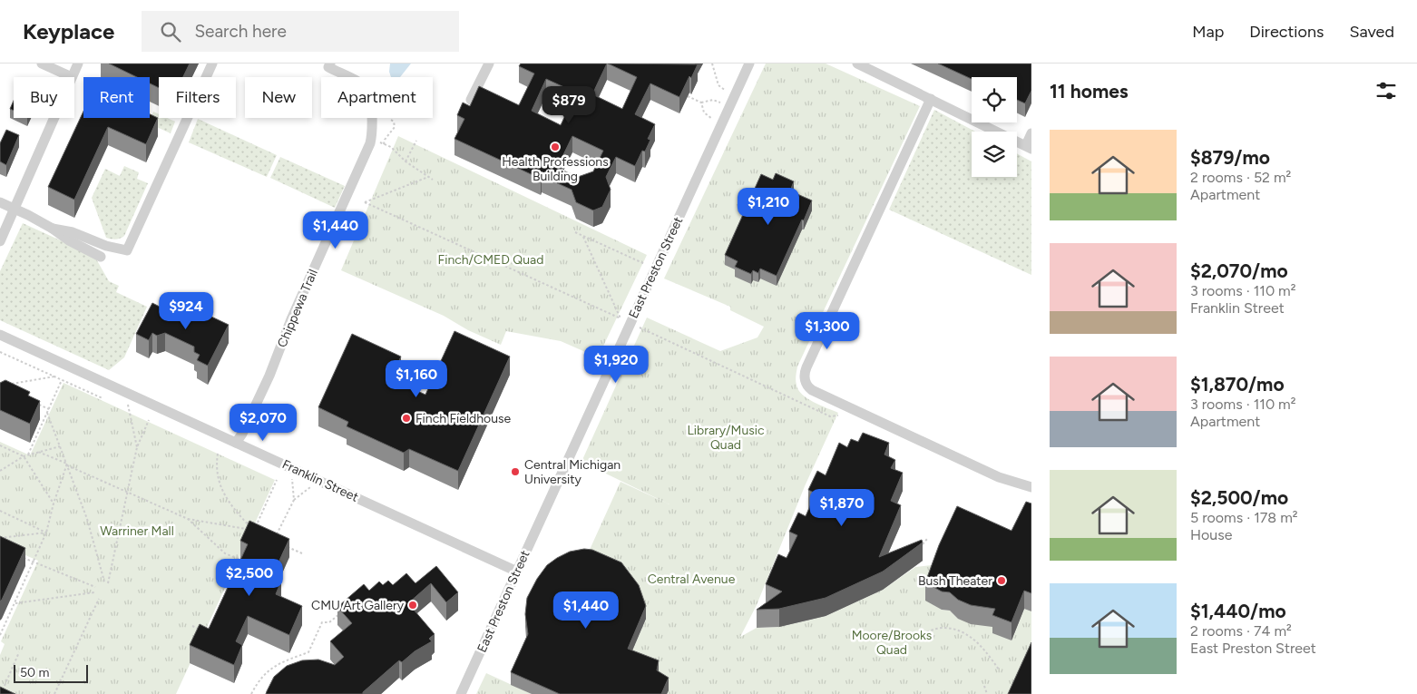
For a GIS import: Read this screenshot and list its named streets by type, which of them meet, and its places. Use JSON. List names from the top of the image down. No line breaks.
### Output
{"streets":{"street":["East Preston Street","Chippewa Trail","Franklin Street"]},"crossings":[["East Preston Street","Franklin Street"],["Chippewa Trail","Franklin Street"]],"parks":["Finch/CMED Quad","Library/Music Quad","Warriner Mall","Central Avenue","Moore/Brooks Quad"],"places":["Health Professions Building","Finch Fieldhouse","Central Michigan University","Bush Theater","CMU Art Gallery"],"scale_bar":"50 m","page":{"header":"Keyplace","search":"Search here","nav":["Map","Directions","Saved"],"heading":"11 homes","chip":["Buy","Rent","Filters","New","Apartment"],"price":["$879","$1,210","$1,440","$924","$1,300","$1,920","$1,160","$2,070","$1,870","$2,500","$1,440"],"list":[{"name":"$879/mo","note":"2 rooms · 52 m² · Apartment"},{"name":"$2,070/mo","note":"3 rooms · 110 m² · Franklin Street"},{"name":"$1,870/mo","note":"3 rooms · 110 m² · Apartment"},{"name":"$2,500/mo","note":"5 rooms · 178 m² · House"},{"name":"$1,440/mo","note":"2 rooms · 74 m² · East Preston Street"}],"scale":"50 m"}}
